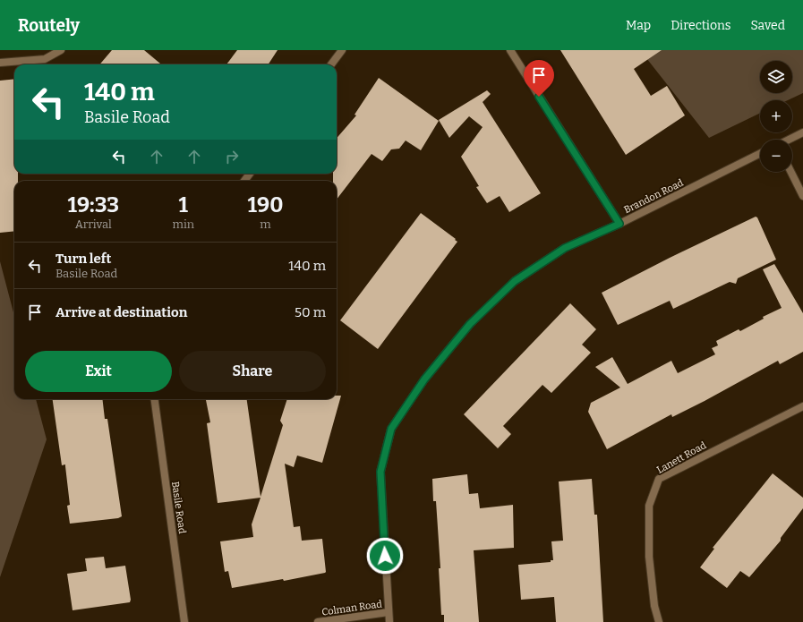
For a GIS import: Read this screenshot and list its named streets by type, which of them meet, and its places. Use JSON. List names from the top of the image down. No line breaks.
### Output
{"streets":{"street":["Brandon Road","Lanett Road","Basile Road","Colman Road"]},"crossings":[["Brandon Road","Colman Road"]],"page":{"header":"Routely","nav":["Map","Directions","Saved"],"map_buttons":["+","−"],"turn":["140 m","Basile Road"],"eta":["19:33","Arrival","1","min","190","m"],"list":[{"name":"Turn left","note":"Basile Road","value":"140 m"},{"name":"Arrive at destination","value":"50 m"}],"buttons":["Exit","Share"]}}
